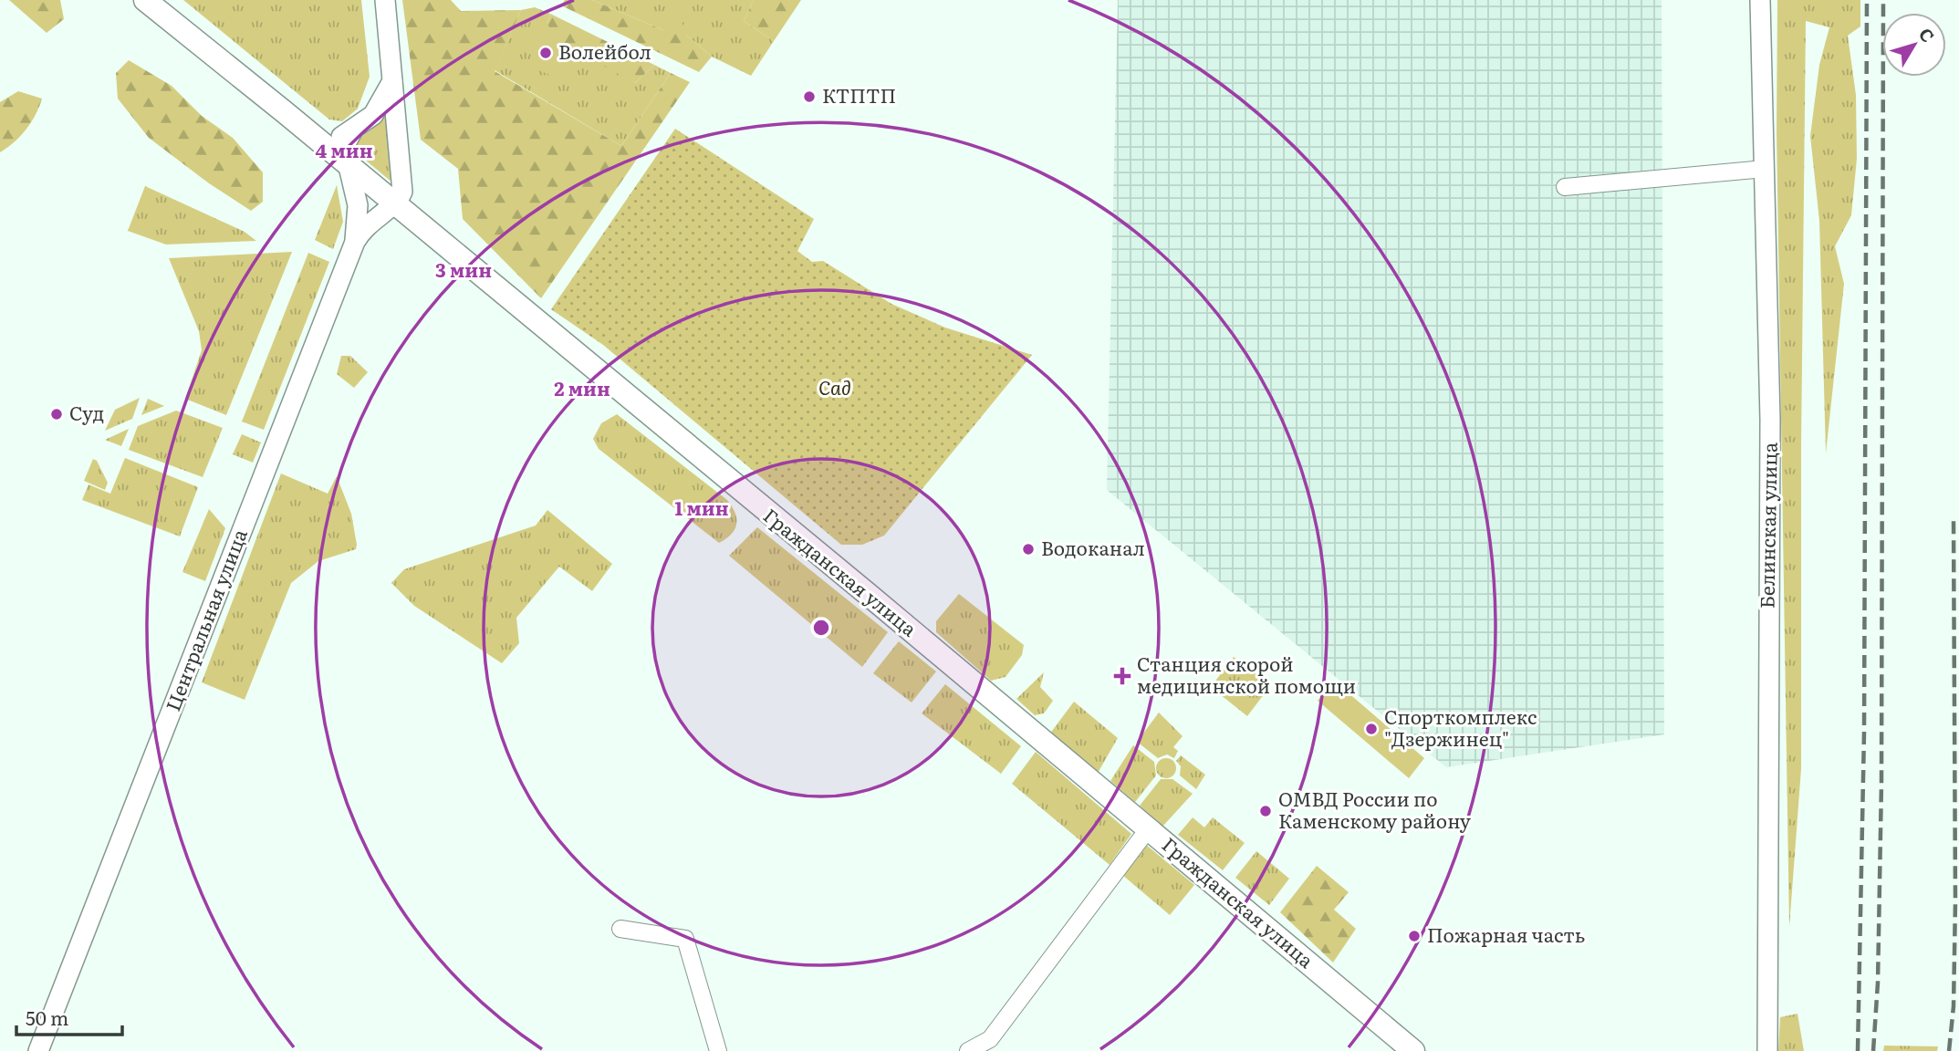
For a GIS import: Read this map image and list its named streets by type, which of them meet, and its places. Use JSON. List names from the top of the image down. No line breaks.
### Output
{"streets":{"main road":["Гражданская улица"],"street":["Белинская улица","Центральная улица"]},"crossings":[["Гражданская улица","Центральная улица"]],"parks":["Сад"],"places":{"other":["Волейбол","КТПТП","Суд","Водоканал","Спорткомплекс \"Дзержинец\"","ОМВД России по Каменскому району","Пожарная часть"],"health":["Станция скорой медицинской помощи"]},"scale_bar":"50 m","north":"top right","rings":["4 мин","3 мин","2 мин","1 мин"]}
